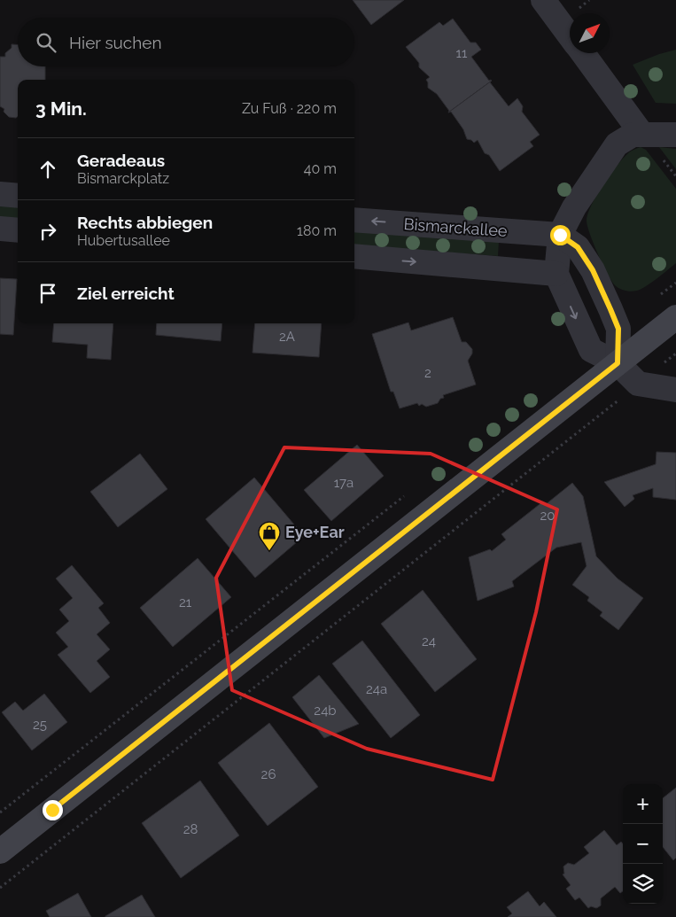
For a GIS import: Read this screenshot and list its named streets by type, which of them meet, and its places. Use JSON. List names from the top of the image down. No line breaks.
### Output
{"streets":{"street":["Bismarckallee"]},"places":{"shop":["Eye+Ear"]},"house_numbers":["11","2A","2","17a","20","21","24","24a","24b","25","26","28"],"north":"top right","page":{"search":"Hier suchen","heading":["3 Min.","Zu Fuß · 220 m"],"list":[["Geradeaus","Bismarckplatz","40 m"],["Rechts abbiegen","Hubertusallee","180 m"],"Ziel erreicht"],"map_buttons":["+","−"]}}
